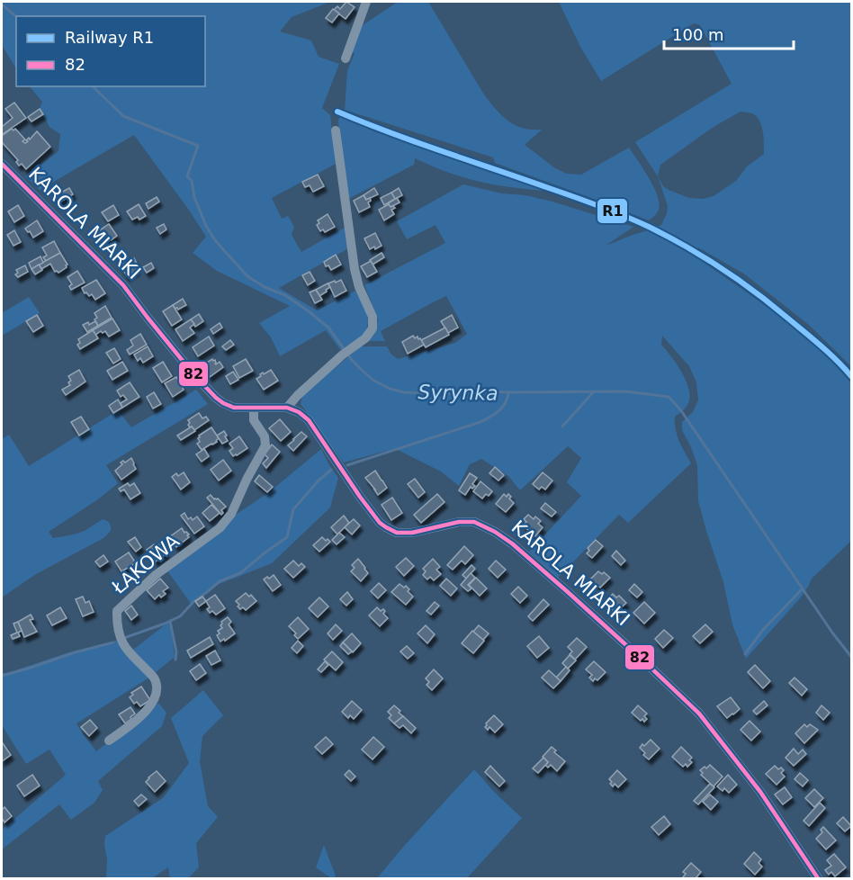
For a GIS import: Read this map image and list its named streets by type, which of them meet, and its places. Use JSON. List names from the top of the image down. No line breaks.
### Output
{"streets":{"street":["KAROLA MIARKI","ŁĄKOWA"]},"crossings":[["KAROLA MIARKI","ŁĄKOWA"]],"water":["Syrynka"],"lines":["rail line R1","transit line 82"],"legend":["Railway R1","82"],"scale_bar":"100 m"}
